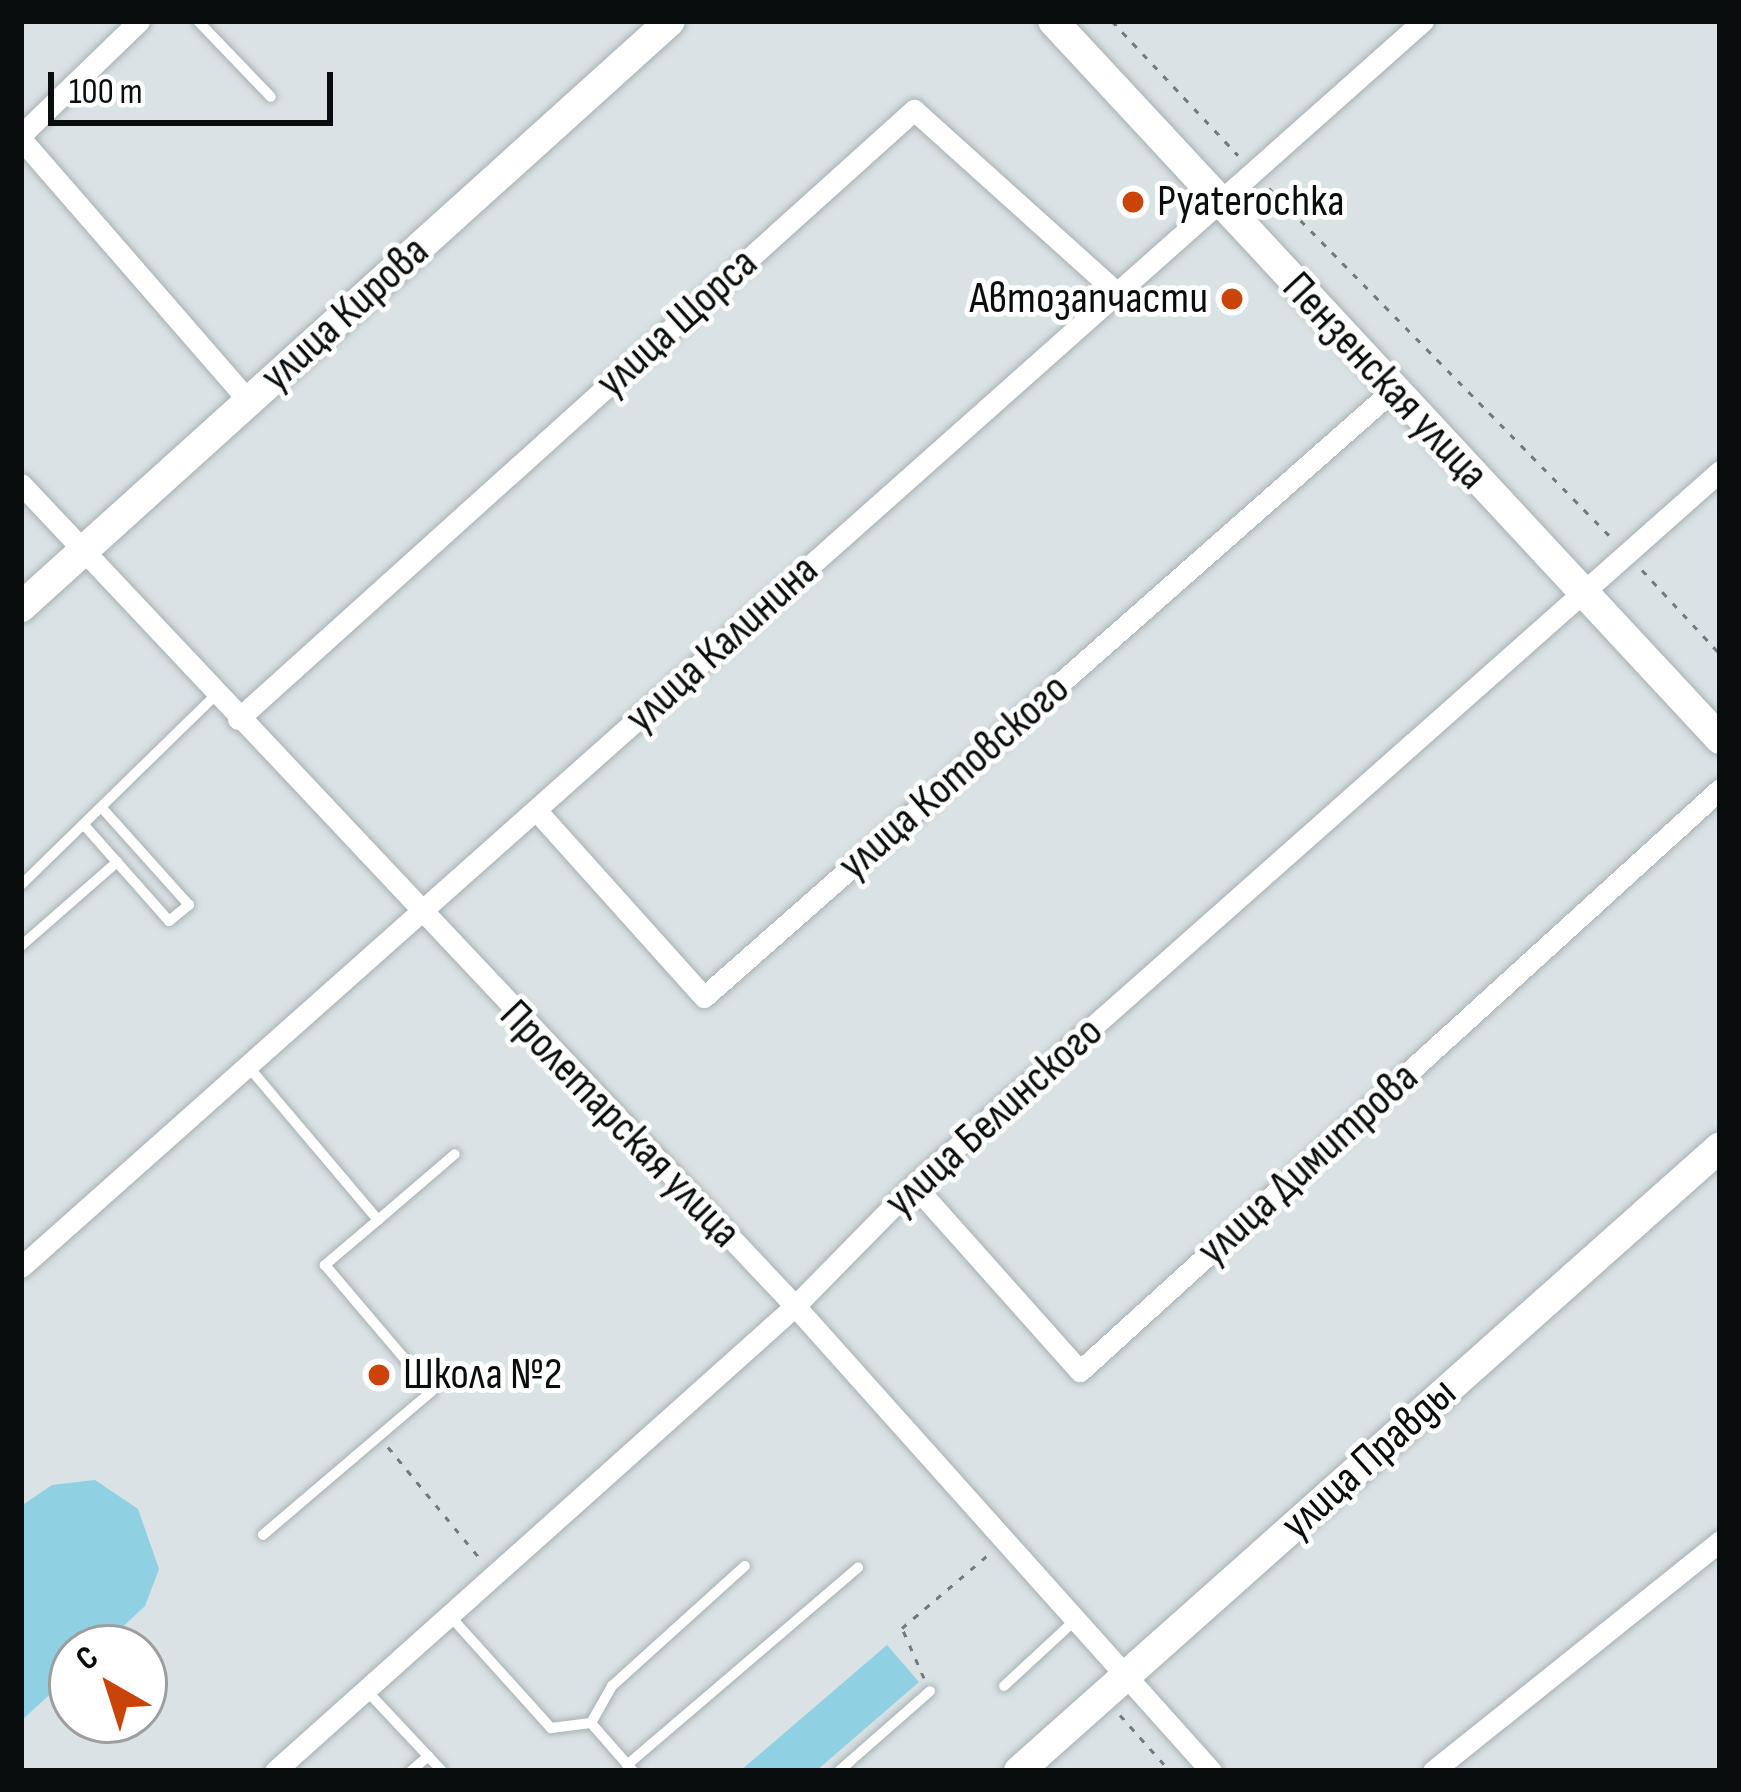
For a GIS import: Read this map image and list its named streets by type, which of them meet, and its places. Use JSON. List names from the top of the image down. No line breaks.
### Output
{"streets":{"street":["улица Кирова","улица Щорса","Пензенская улица","улица Калинина","улица Котовского","улица Белинского","Пролетарская улица","улица Димитрова","улица Правды"]},"crossings":[["улица Кирова","Пролетарская улица"],["улица Щорса","улица Калинина"],["улица Щорса","Пролетарская улица"],["Пензенская улица","улица Калинина"],["Пензенская улица","улица Котовского"],["Пензенская улица","улица Белинского"],["улица Калинина","улица Котовского"],["улица Калинина","Пролетарская улица"],["улица Белинского","Пролетарская улица"],["улица Белинского","улица Димитрова"],["Пролетарская улица","улица Правды"]],"places":["Pyaterochka","Автозапчасти","Школа №2"],"scale_bar":"100 m","north":"top left"}
